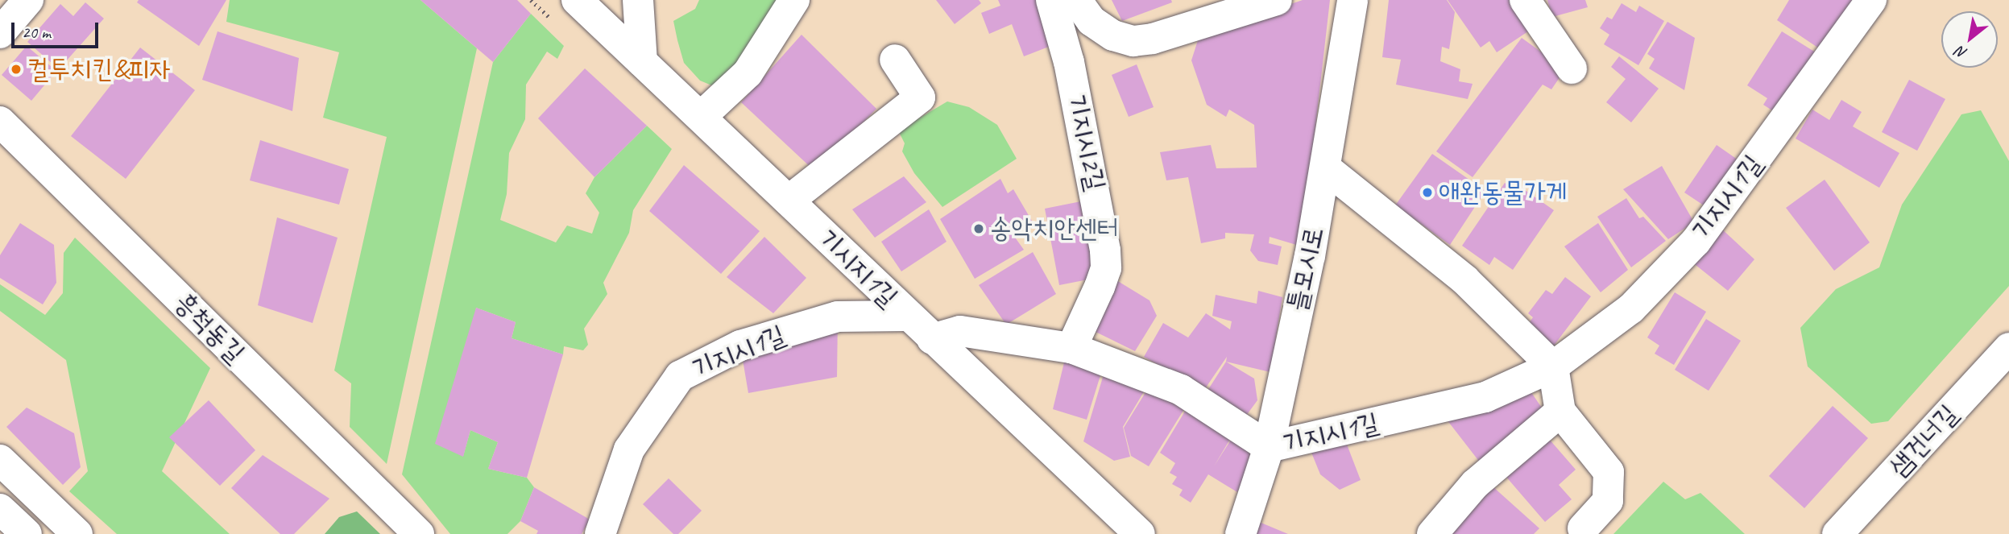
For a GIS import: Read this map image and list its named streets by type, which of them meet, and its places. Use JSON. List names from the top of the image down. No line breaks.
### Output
{"streets":{"street":["기지시2길","기지시1길","기시지1길","틀모시로","흥척동길","샘건너길"]},"crossings":[["기지시1길","기시지1길"],["기지시1길","틀모시로"]],"places":["컬투치킨&피자","애완동물가게","송악치안센터"],"scale_bar":"20 m","north":"bottom left"}
